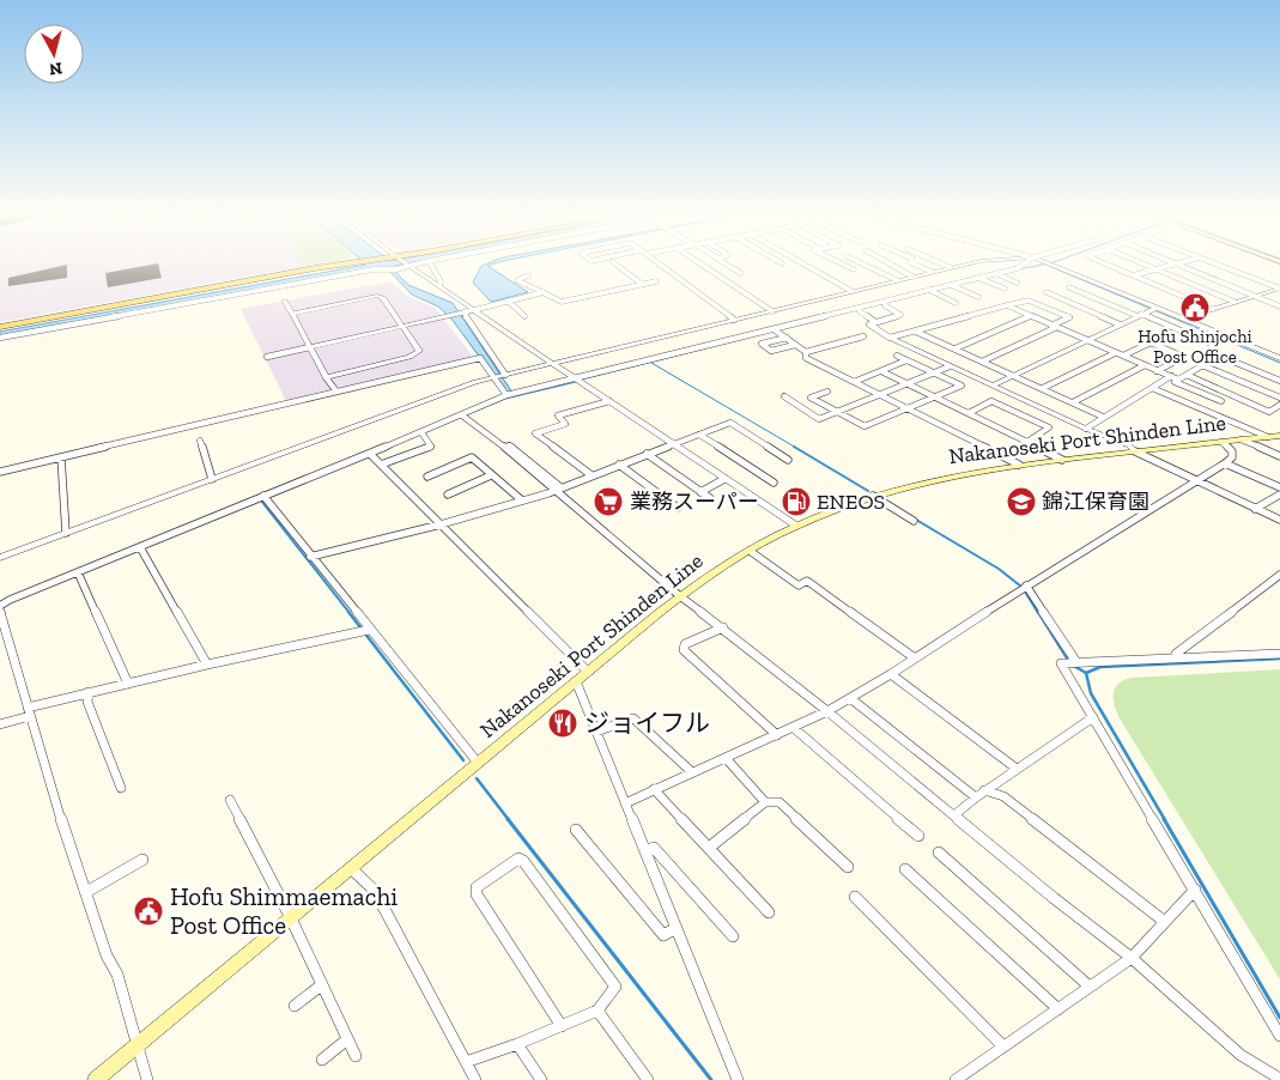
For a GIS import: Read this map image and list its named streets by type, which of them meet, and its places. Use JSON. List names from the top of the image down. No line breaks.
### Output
{"streets":{"main road":["Nakanoseki Port Shinden Line"]},"places":{"public building":["Hofu Shinjochi Post Office","Hofu Shimmaemachi Post Office"],"supermarket":["業務スーパー"],"fuel station":["ENEOS"],"school or university":["錦江保育園"],"restaurant":["ジョイフル"]},"north":"bottom"}
